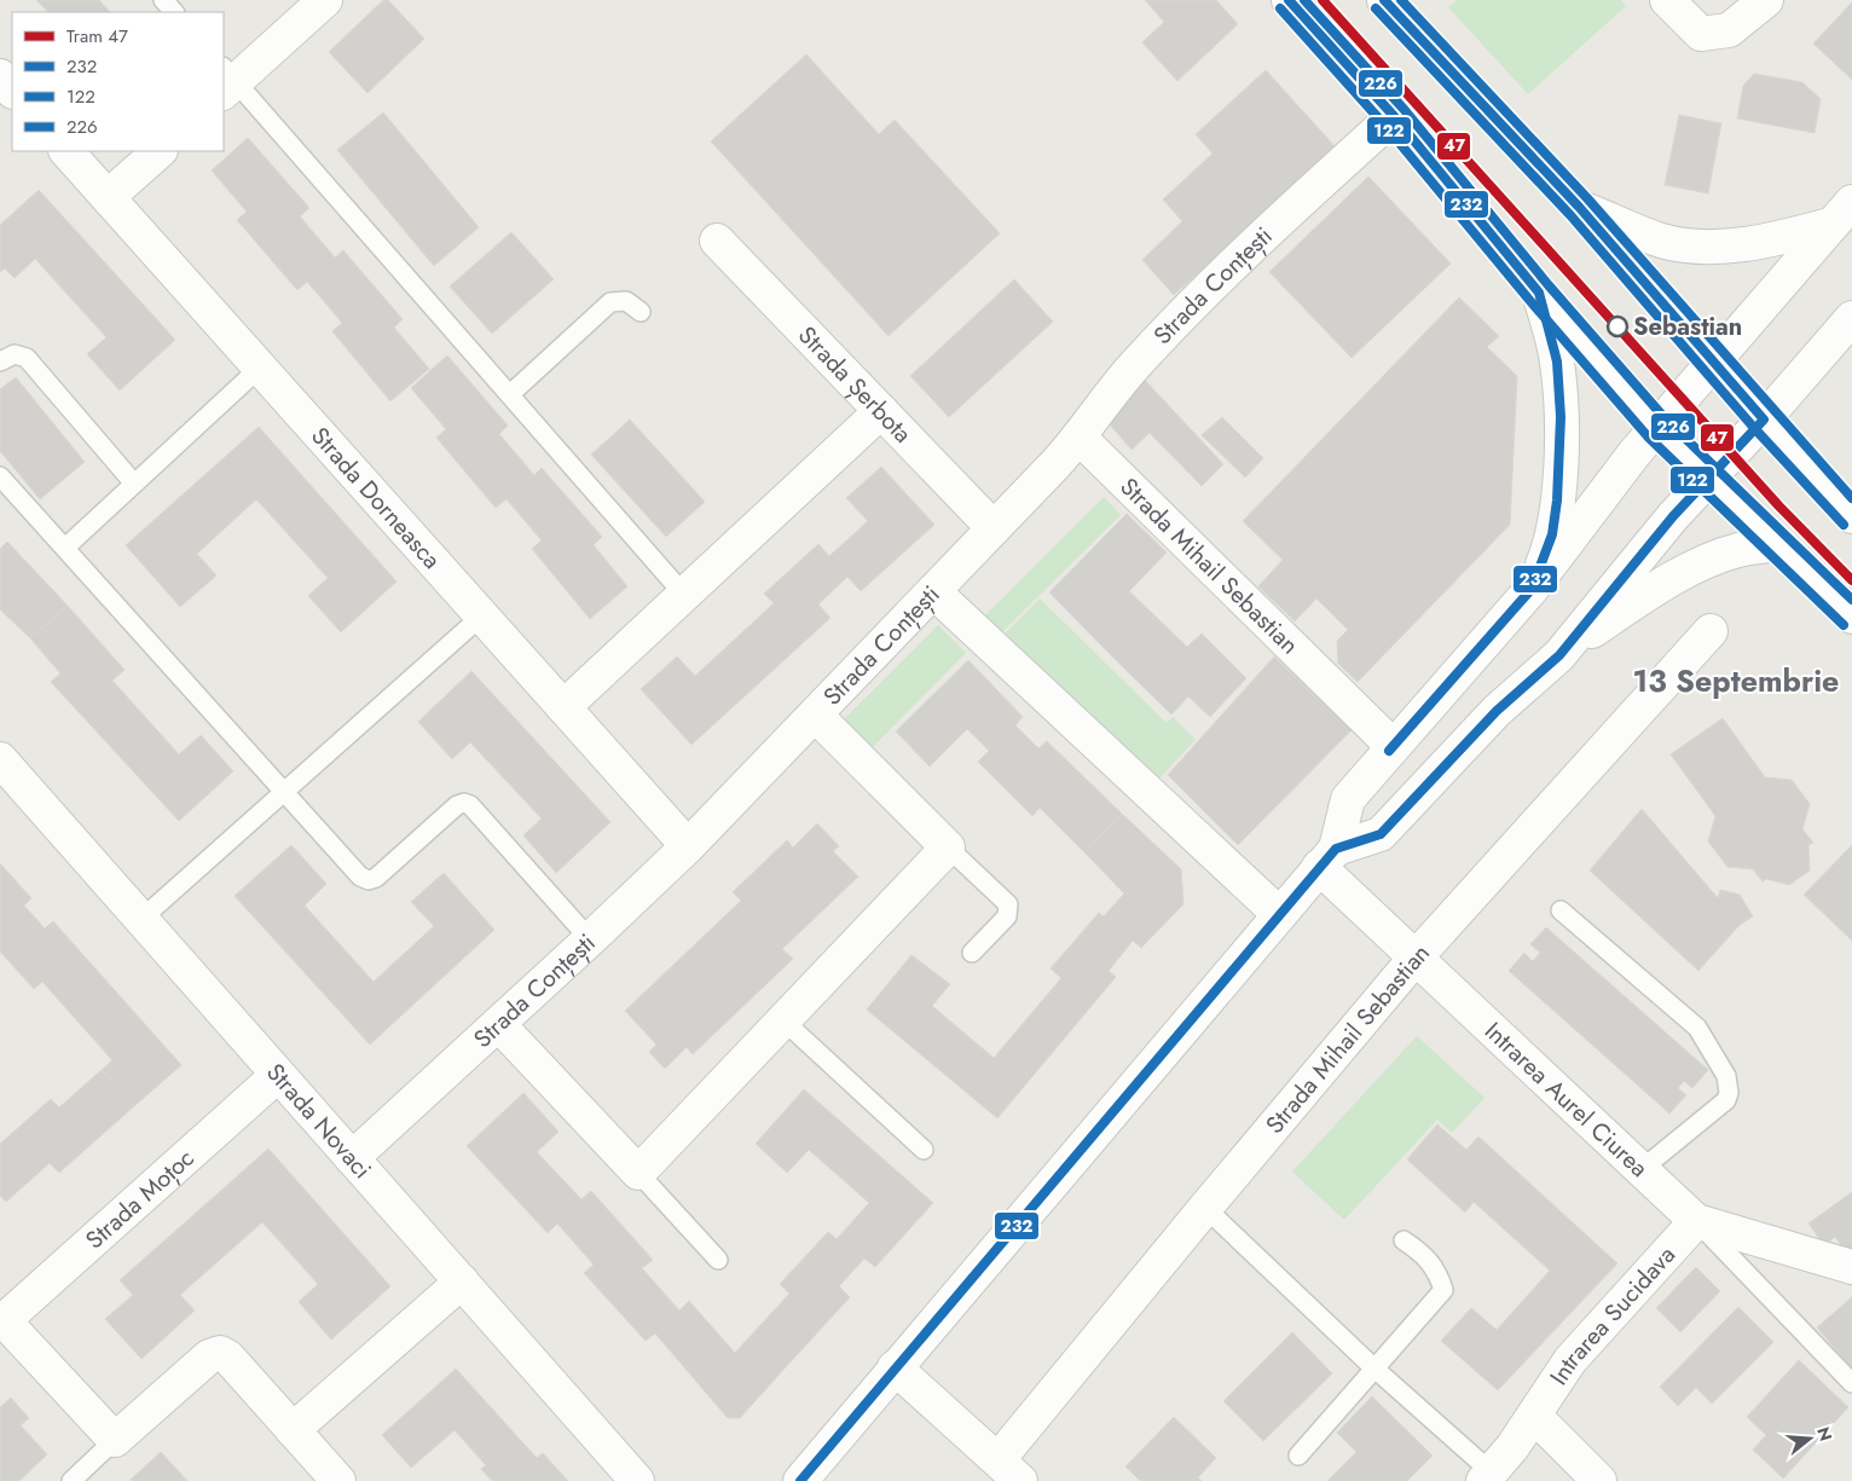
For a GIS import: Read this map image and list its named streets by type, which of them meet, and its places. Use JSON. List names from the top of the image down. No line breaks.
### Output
{"streets":{"street":["Strada Conțești","Strada Șerbota","Strada Dorneasca","Strada Mihail Sebastian","Intrarea Aurel Ciurea","Strada Novaci","Strada Moțoc","Intrarea Sucidava"]},"crossings":[["Strada Conțești","Strada Șerbota"],["Strada Conțești","Strada Dorneasca"],["Strada Conțești","Strada Mihail Sebastian"],["Strada Conțești","Strada Novaci"],["Strada Mihail Sebastian","Intrarea Aurel Ciurea"],["Intrarea Aurel Ciurea","Intrarea Sucidava"],["Strada Novaci","Strada Moțoc"]],"districts":["13 Septembrie"],"places":["Sebastian"],"lines":["tram line 47","transit line 232","transit line 226","transit line 122"],"legend":["Tram 47","232","122","226"],"north":"right"}
